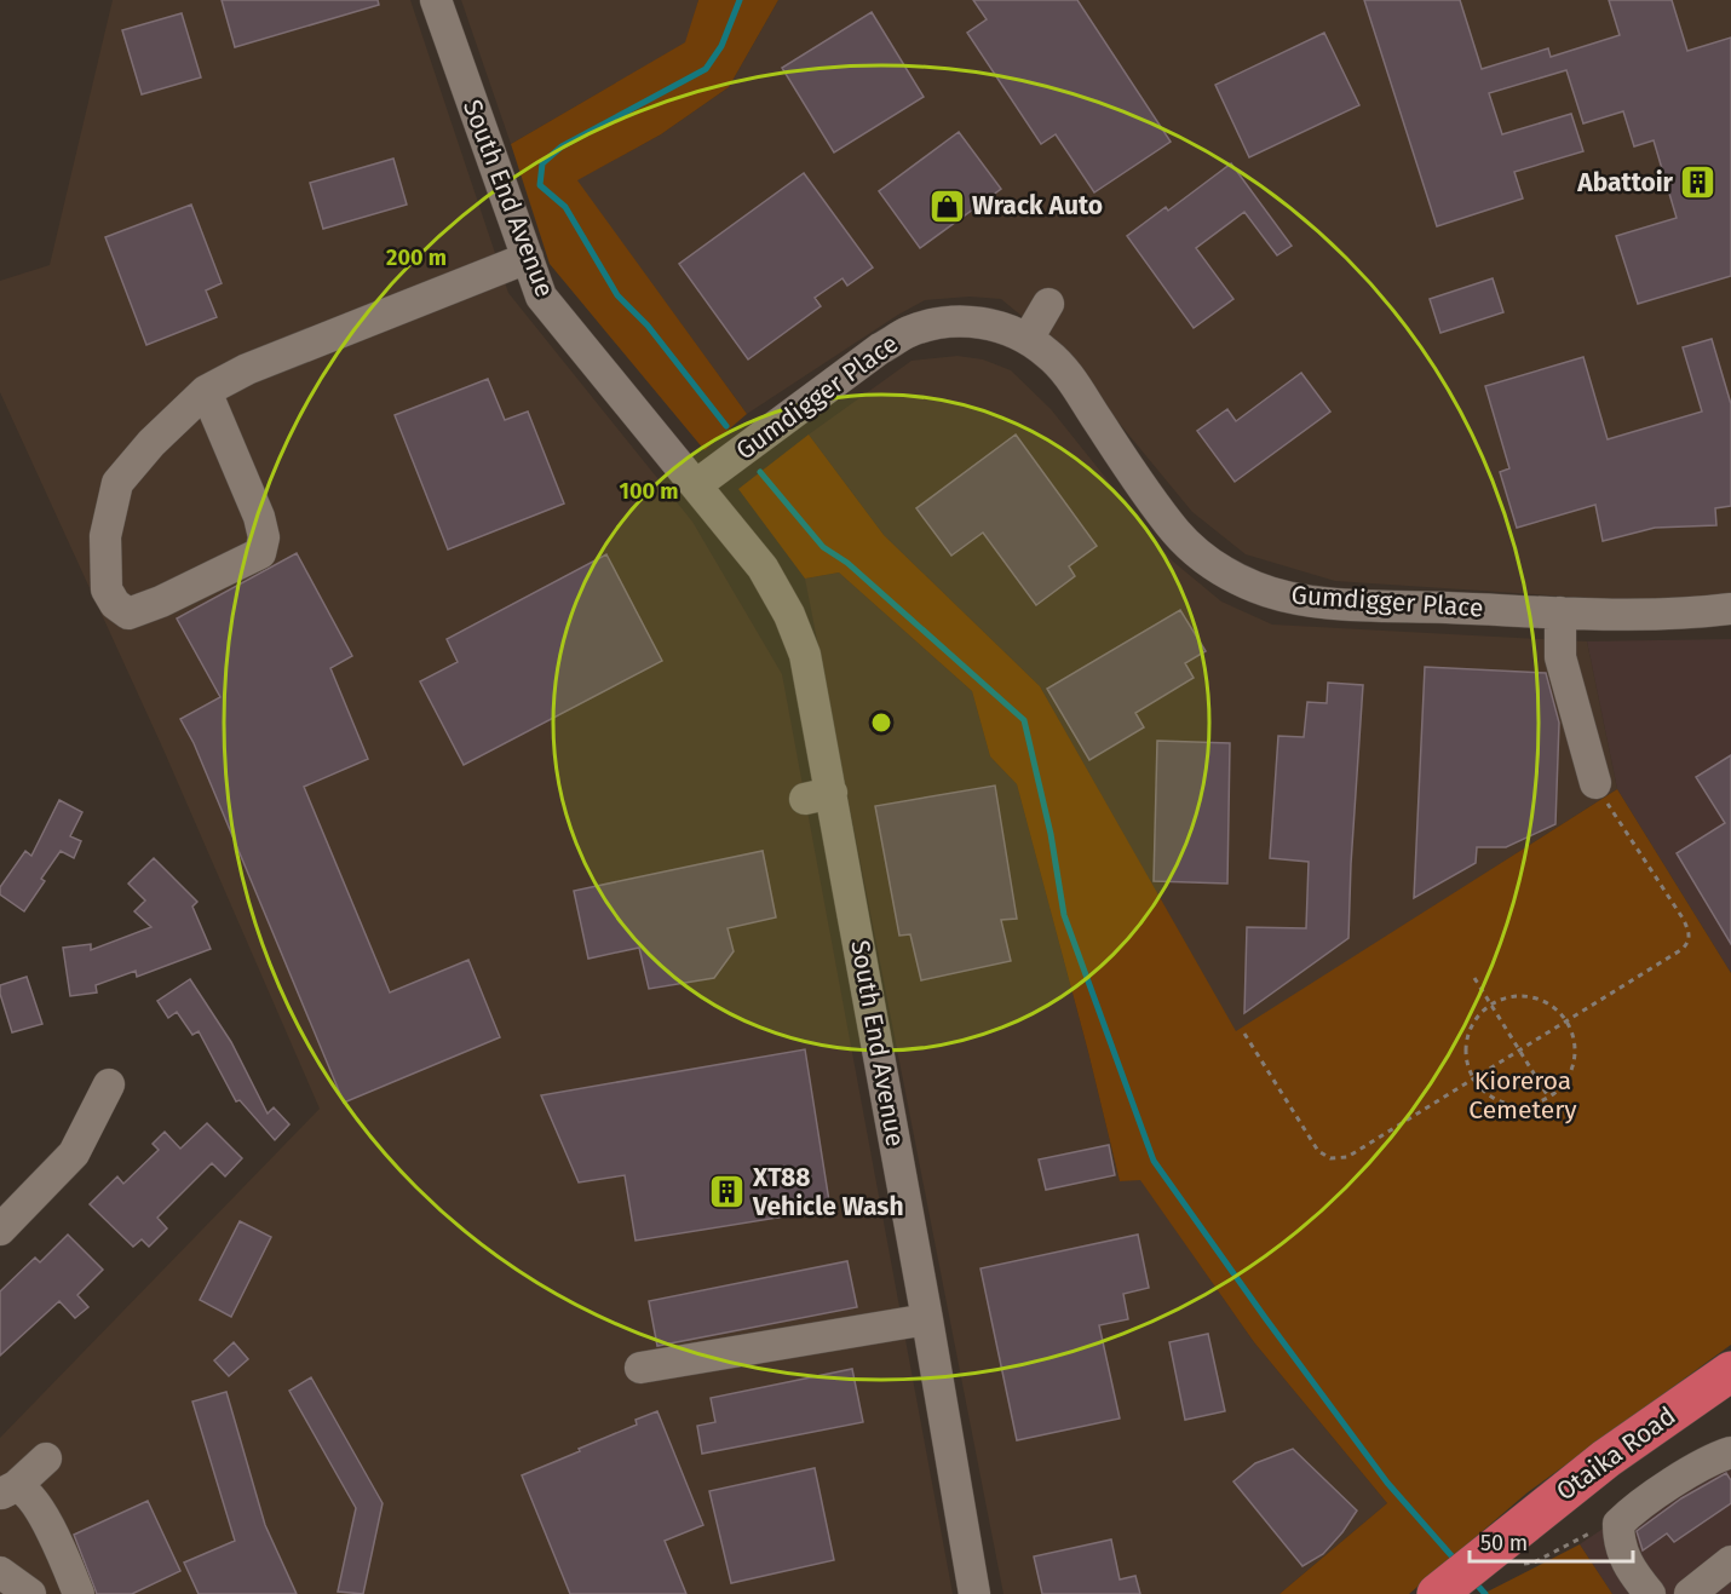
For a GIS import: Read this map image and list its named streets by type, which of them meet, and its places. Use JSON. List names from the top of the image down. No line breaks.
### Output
{"streets":{"highway":["Otaika Road"],"street":["South End Avenue","Gumdigger Place"]},"crossings":[["South End Avenue","Gumdigger Place"]],"parks":["Kioreroa Cemetery"],"places":{"building":["Abattoir","XT88 Vehicle Wash"],"shop":["Wrack Auto"]},"scale_bar":"50 m","rings":["200 m","100 m"]}
